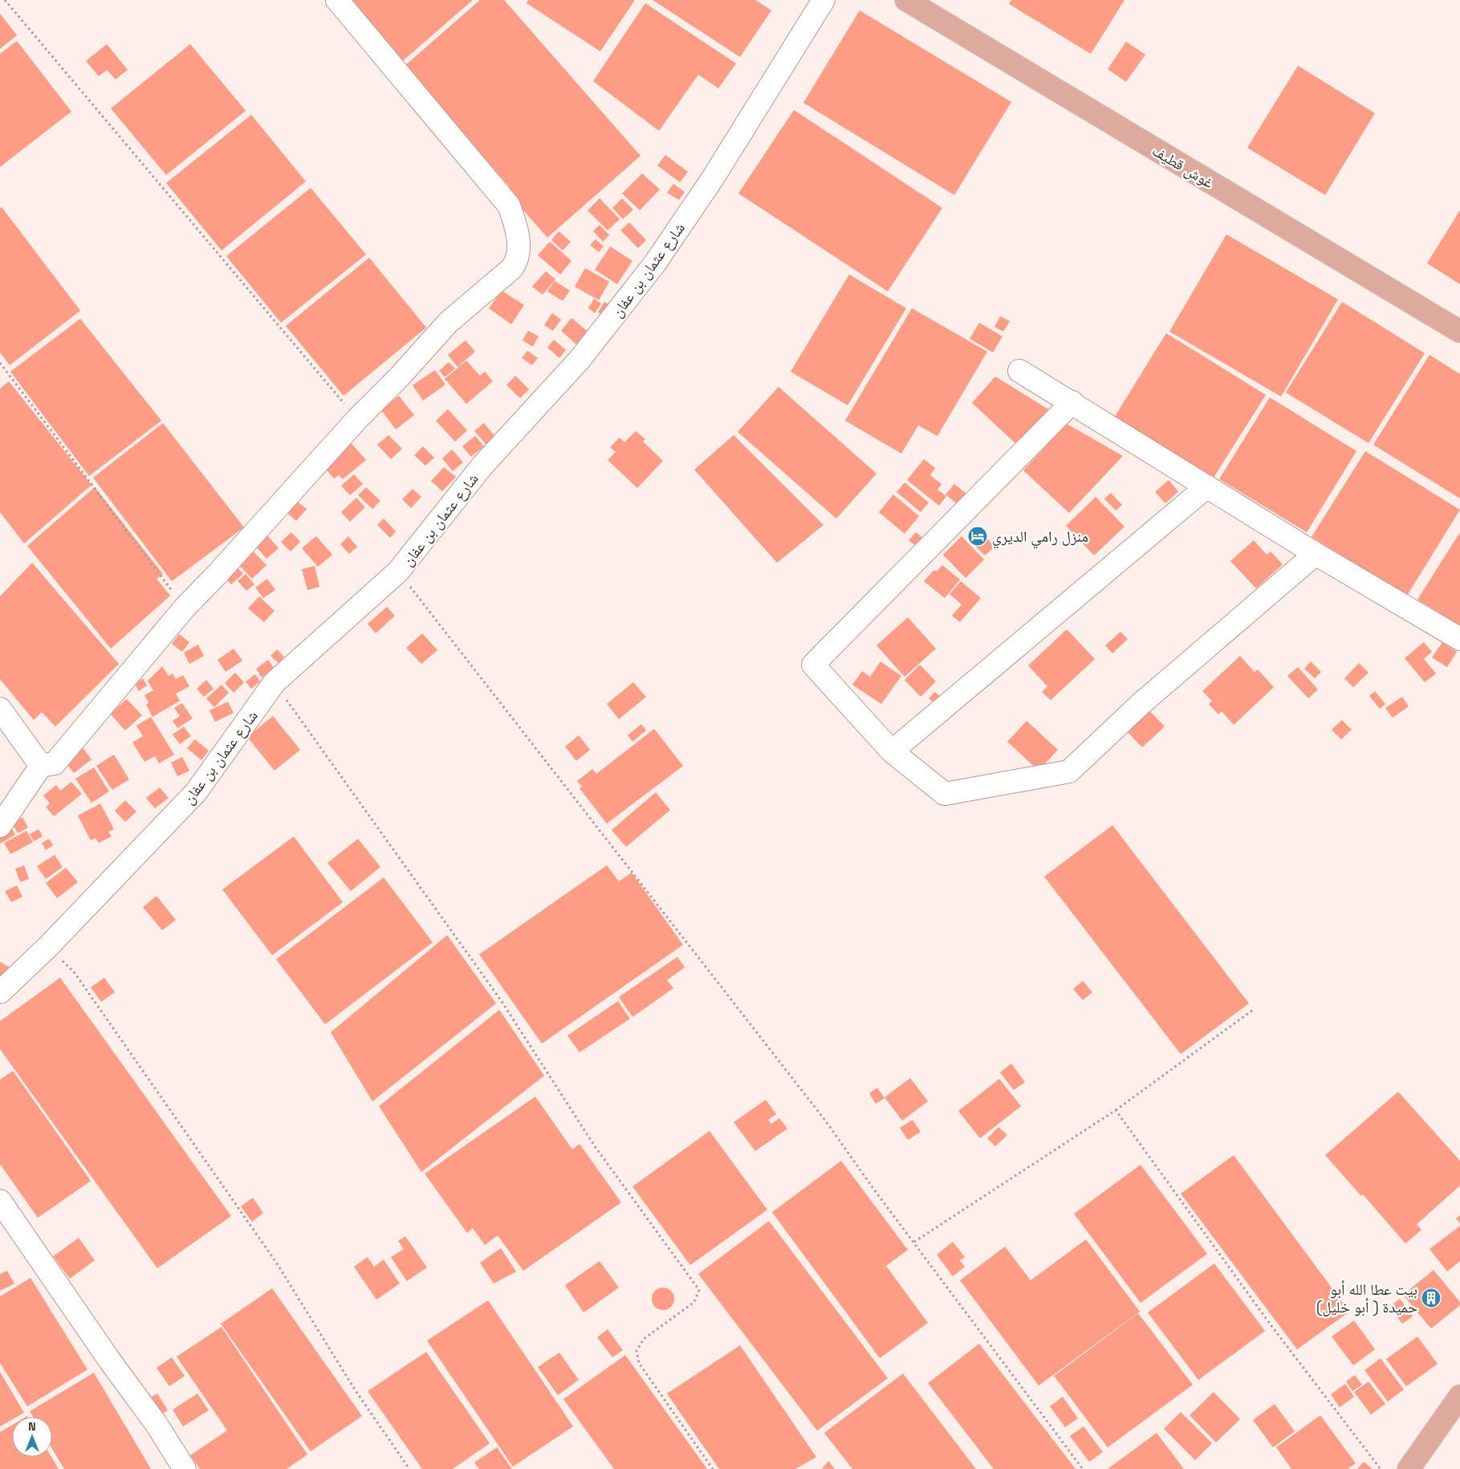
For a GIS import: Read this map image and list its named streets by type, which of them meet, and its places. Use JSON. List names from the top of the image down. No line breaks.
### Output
{"streets":{"main road":["غوش قطيف"],"street":["شارع عثمان بن عفان"]},"places":{"hotel":["منزل رامي الديري"],"building":["بيت عطا الله أبو حميدة ( أبو خليل)"]},"north":"top"}
